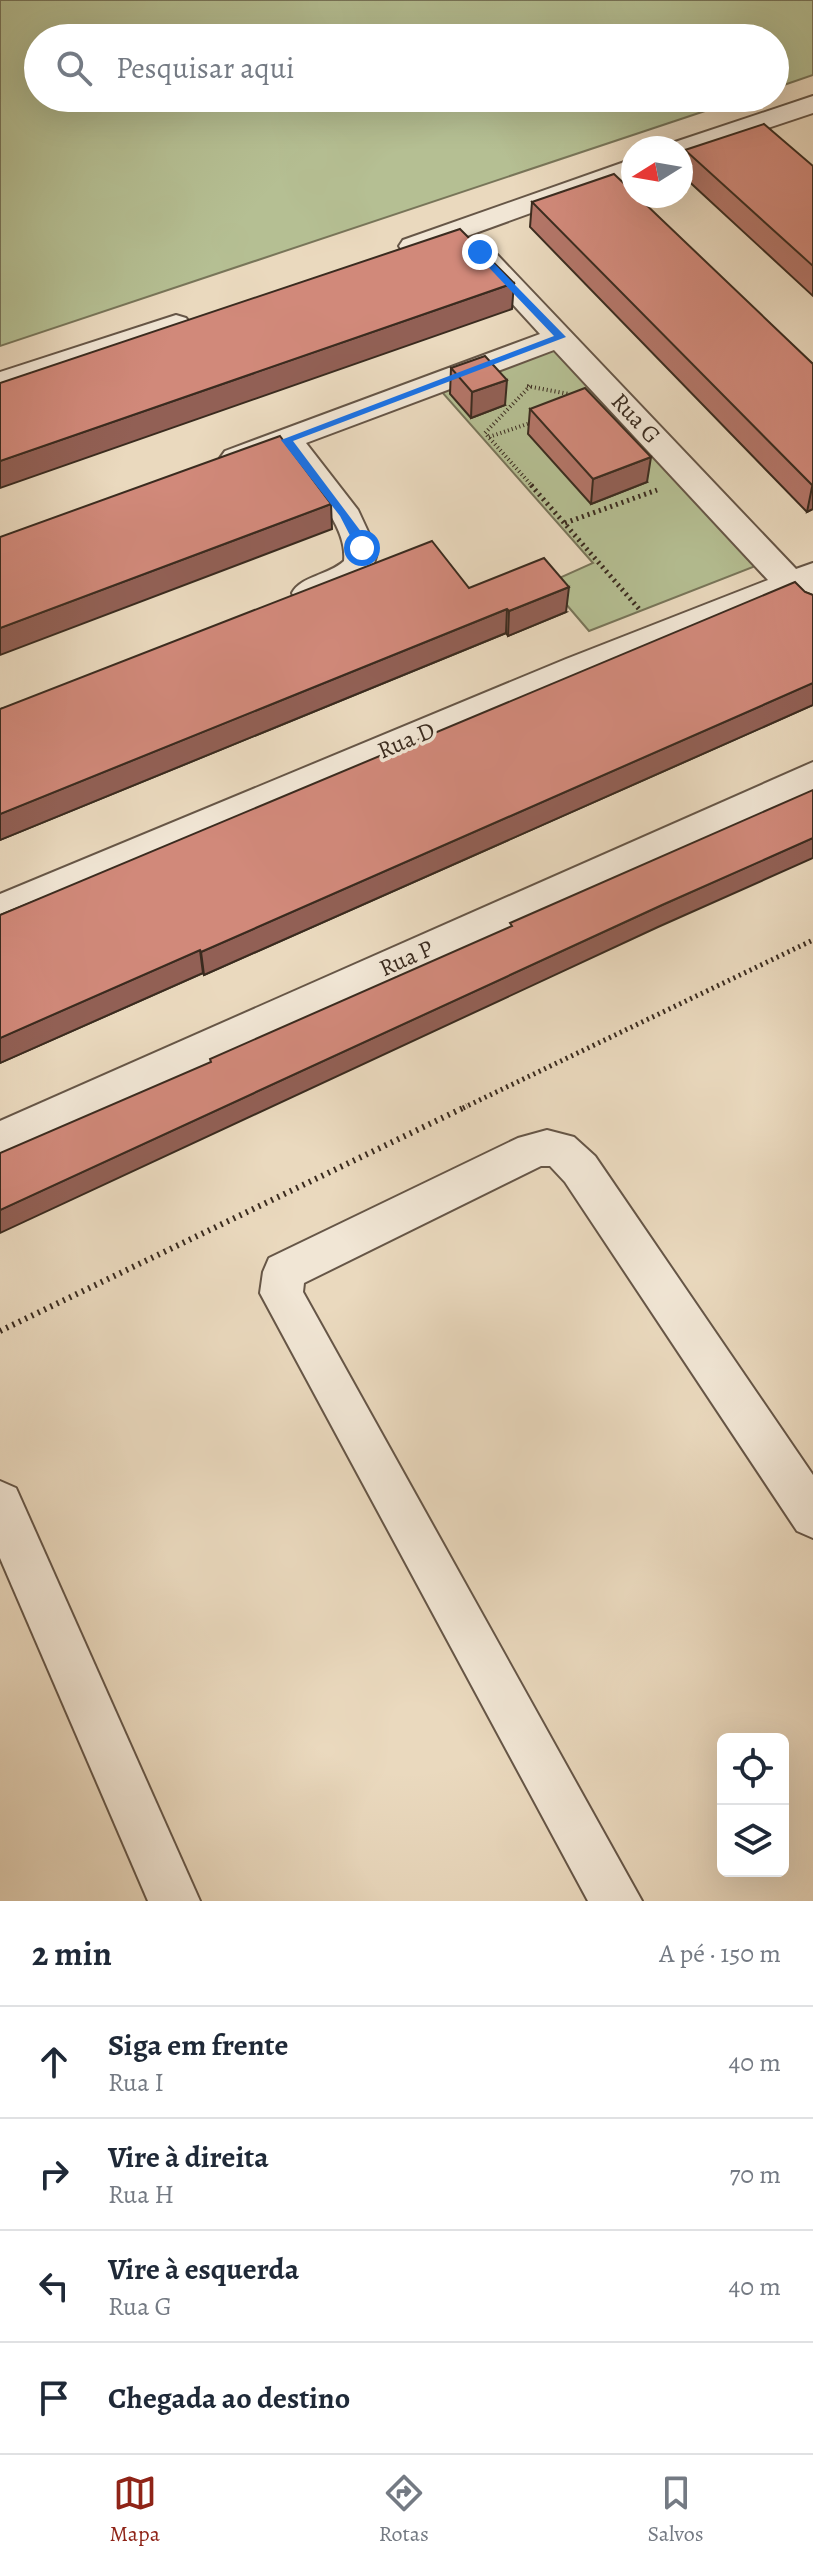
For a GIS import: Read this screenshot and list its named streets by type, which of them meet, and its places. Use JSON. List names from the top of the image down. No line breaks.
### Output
{"streets":{"street":["Rua G","Rua D","Rua P"]},"crossings":[["Rua G","Rua D"]],"north":"left","page":{"search":"Pesquisar aqui","heading":["2 min","A pé · 150 m"],"list":[["Siga em frente","Rua I","40 m"],["Vire à direita","Rua H","70 m"],["Vire à esquerda","Rua G","40 m"],"Chegada ao destino"],"nav":["Mapa","Rotas","Salvos"]}}
